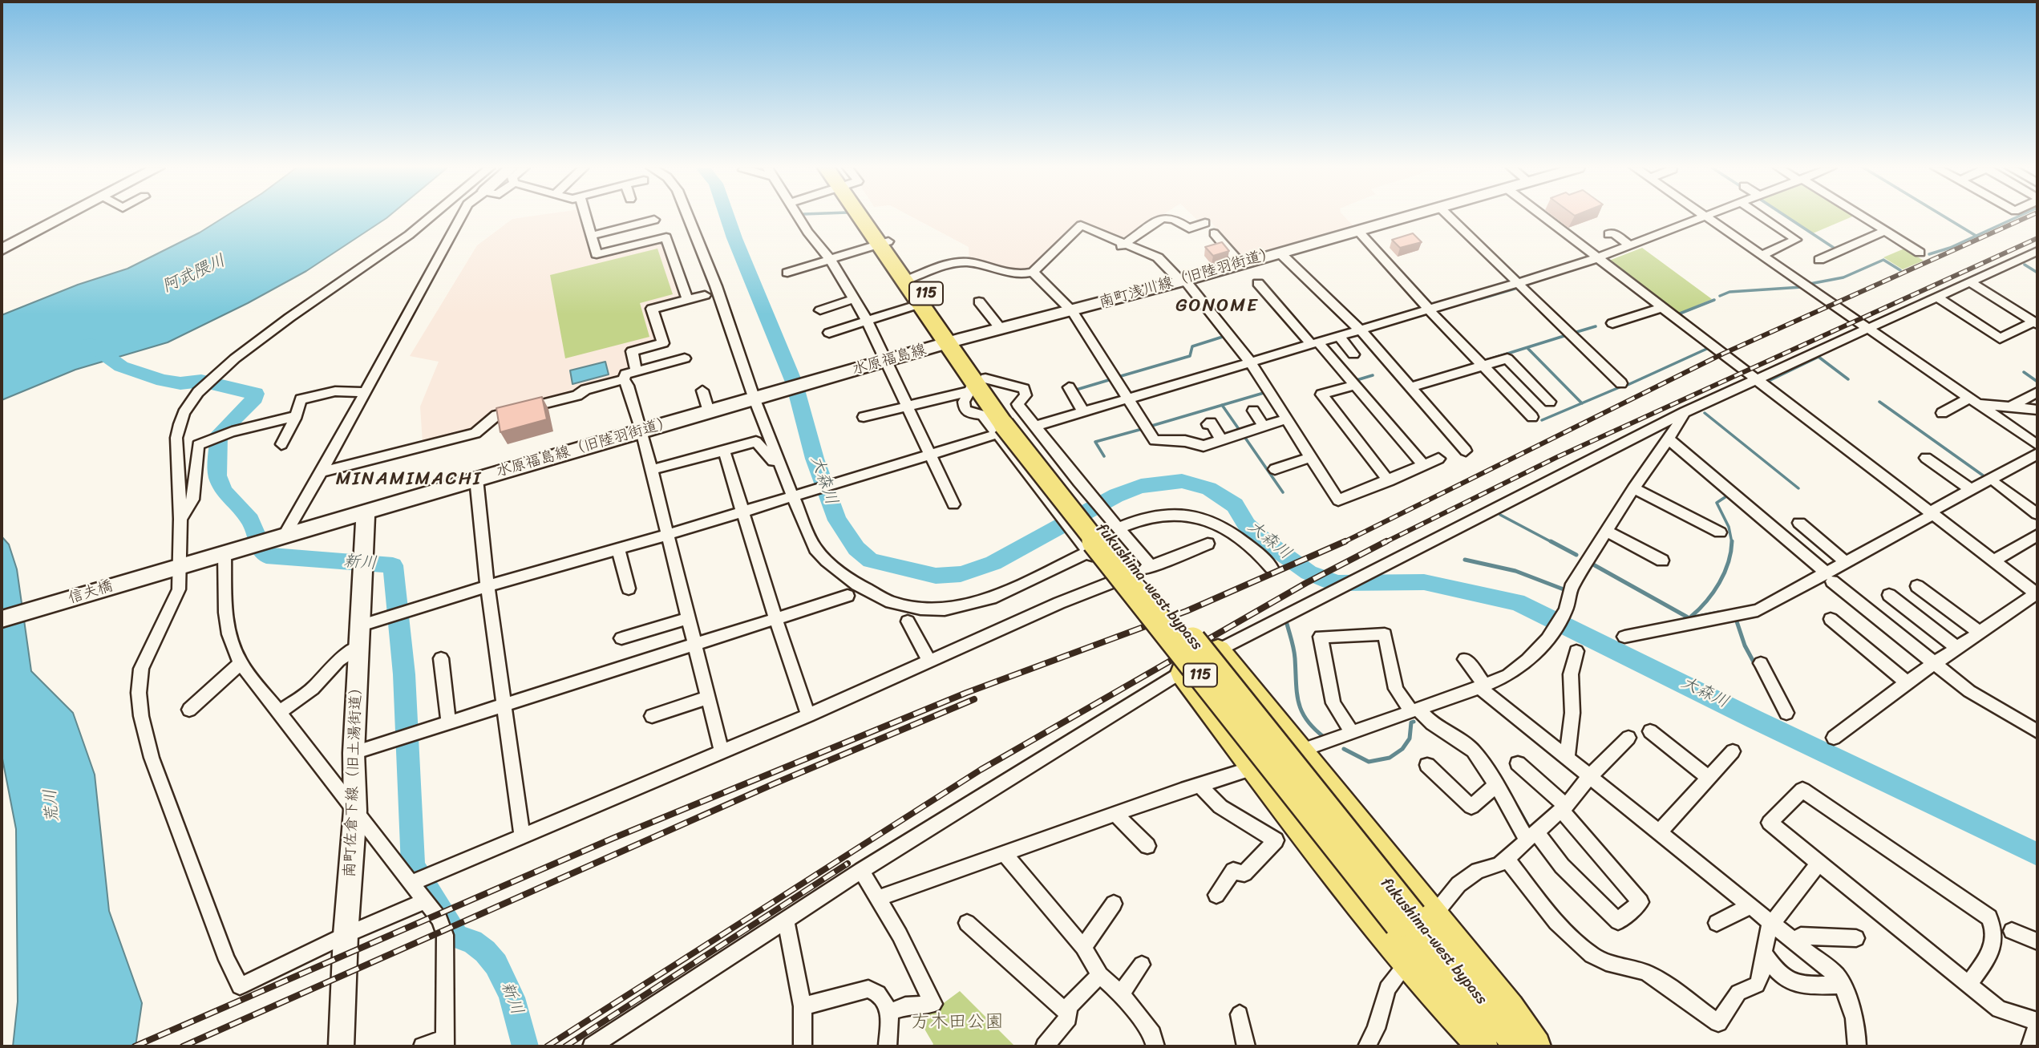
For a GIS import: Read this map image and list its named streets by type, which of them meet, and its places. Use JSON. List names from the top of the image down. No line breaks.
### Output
{"streets":{"highway":["115","fukushima-west bypass"],"street":["南町浅川線（旧陸羽街道）","水原福島線","水原福島線（旧陸羽街道）","信夫橋","南町佐倉下線（旧土湯街道）"]},"crossings":[["南町浅川線（旧陸羽街道）","水原福島線"],["南町浅川線（旧陸羽街道）","fukushima-west bypass"],["水原福島線","水原福島線（旧陸羽街道）"],["水原福島線","fukushima-west bypass"],["水原福島線（旧陸羽街道）","信夫橋"],["水原福島線（旧陸羽街道）","南町佐倉下線（旧土湯街道）"]],"districts":["GONOME","MINAMIMACHI"],"water":["阿武隈川","大森川","新川","荒川"],"parks":["方木田公園"]}
